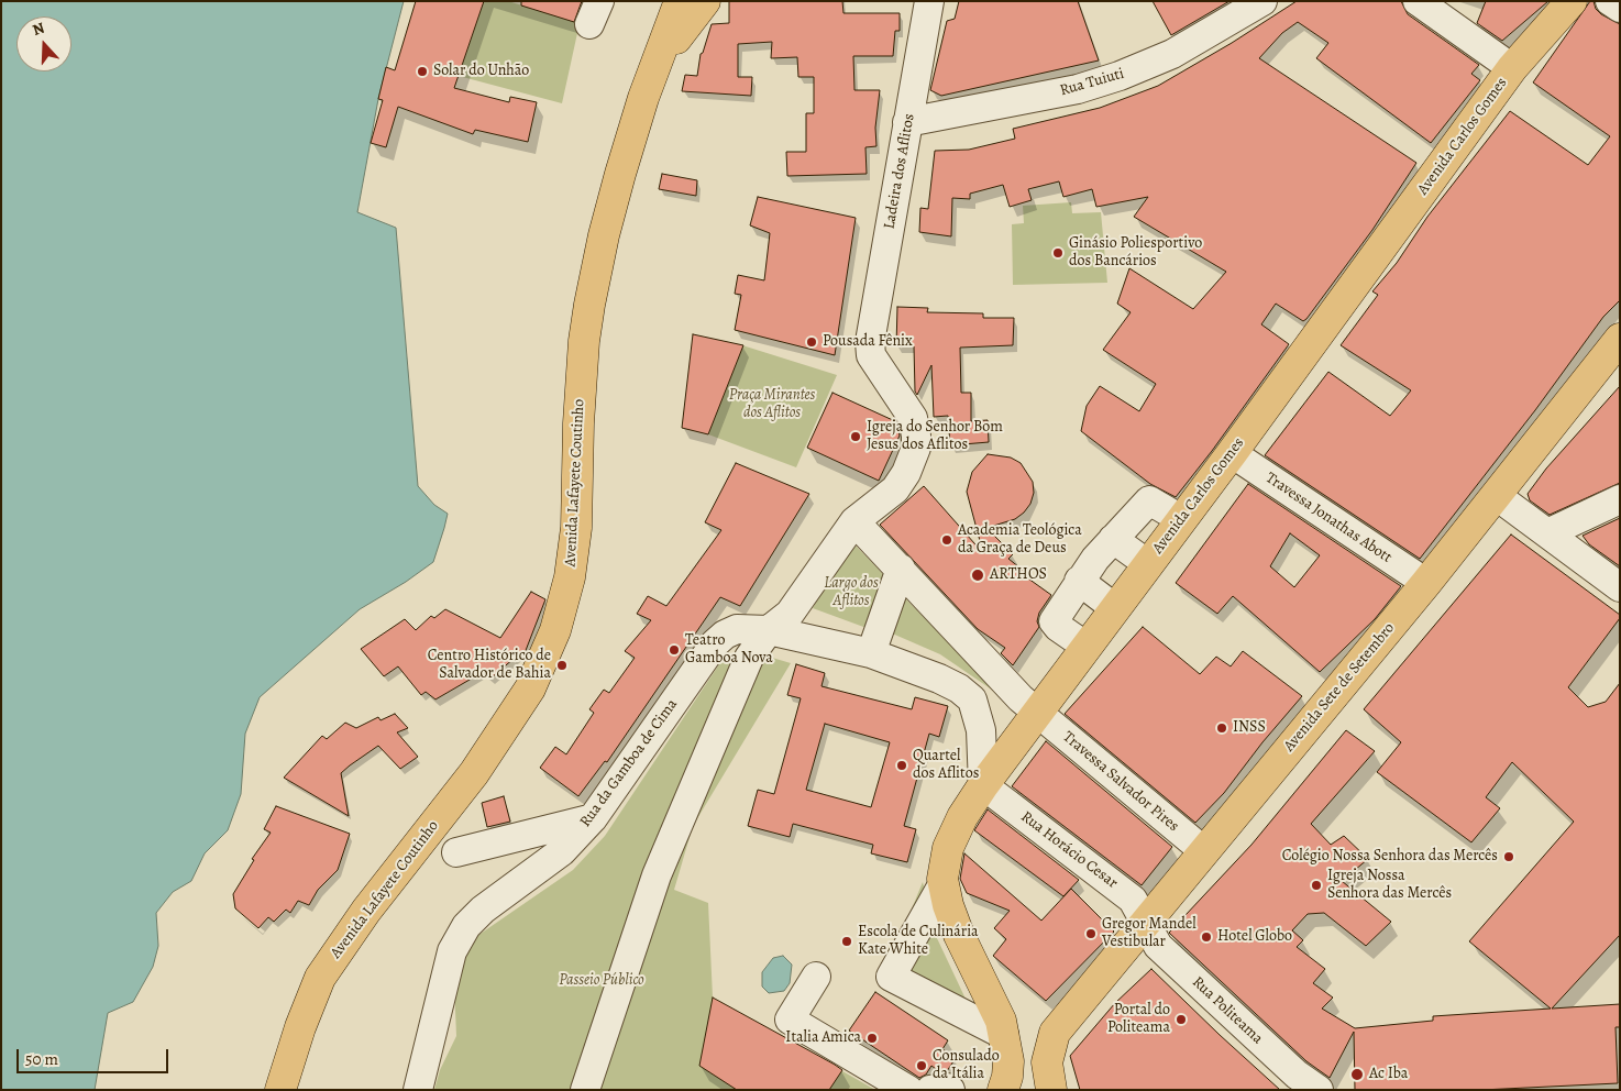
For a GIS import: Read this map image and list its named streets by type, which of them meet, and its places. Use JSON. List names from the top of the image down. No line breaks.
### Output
{"streets":{"main road":["Avenida Carlos Gomes","Avenida Lafayete Coutinho","Avenida Sete de Setembro"],"street":["Rua Tuiuti","Ladeira dos Aflitos","Travessa Jonathas Abott","Rua da Gamboa de Cima","Travessa Salvador Pires","Rua Horácio Cesar","Rua Politeama"]},"crossings":[["Rua Tuiuti","Ladeira dos Aflitos"],["Avenida Carlos Gomes","Travessa Jonathas Abott"],["Avenida Carlos Gomes","Travessa Salvador Pires"],["Avenida Carlos Gomes","Rua Horácio Cesar"],["Travessa Jonathas Abott","Avenida Sete de Setembro"],["Avenida Sete de Setembro","Travessa Salvador Pires"],["Avenida Sete de Setembro","Rua Horácio Cesar"],["Avenida Sete de Setembro","Rua Politeama"],["Rua Horácio Cesar","Rua Politeama"]],"parks":["Praça Mirantes dos Aflitos","Largo dos Aflitos","Passeio Público"],"places":["Solar do Unhão","Ginásio Poliesportivo dos Bancários","Pousada Fênix","Igreja do Senhor Bom Jesus dos Aflitos","Academia Teológica da Graça de Deus","ARTHOS","Teatro Gamboa Nova","Centro Histórico de Salvador de Bahia","INSS","Quartel dos Aflitos","Colégio Nossa Senhora das Mercês","Igreja Nossa Senhora das Mercês","Gregor Mandel Vestibular","Hotel Globo","Escola de Culinária Kate White","Portal do Politeama","Italia Amica","Consulado da Itália","Ac Iba"],"scale_bar":"50 m","north":"top"}
